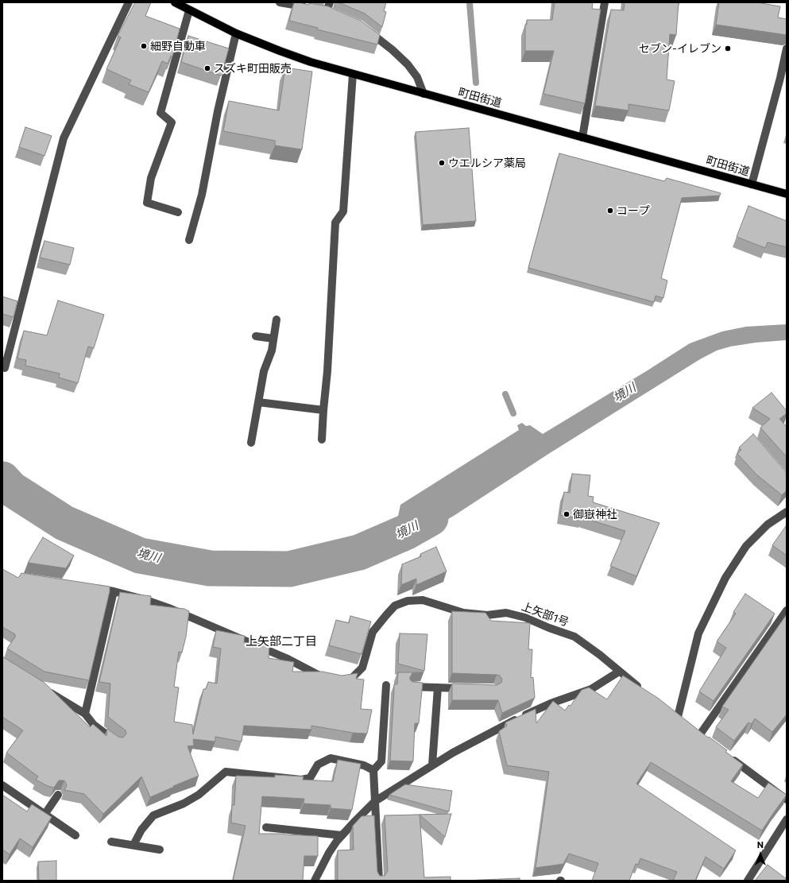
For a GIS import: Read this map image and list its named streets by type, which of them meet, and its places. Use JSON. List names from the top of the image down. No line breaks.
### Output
{"streets":{"main road":["町田街道"],"street":["上矢部1号"]},"districts":["上矢部二丁目"],"water":["境川"],"places":["細野自動車","セブン-イレブン","スズキ町田販売","ウエルシア薬局","コープ","御嶽神社"],"north":"top"}
